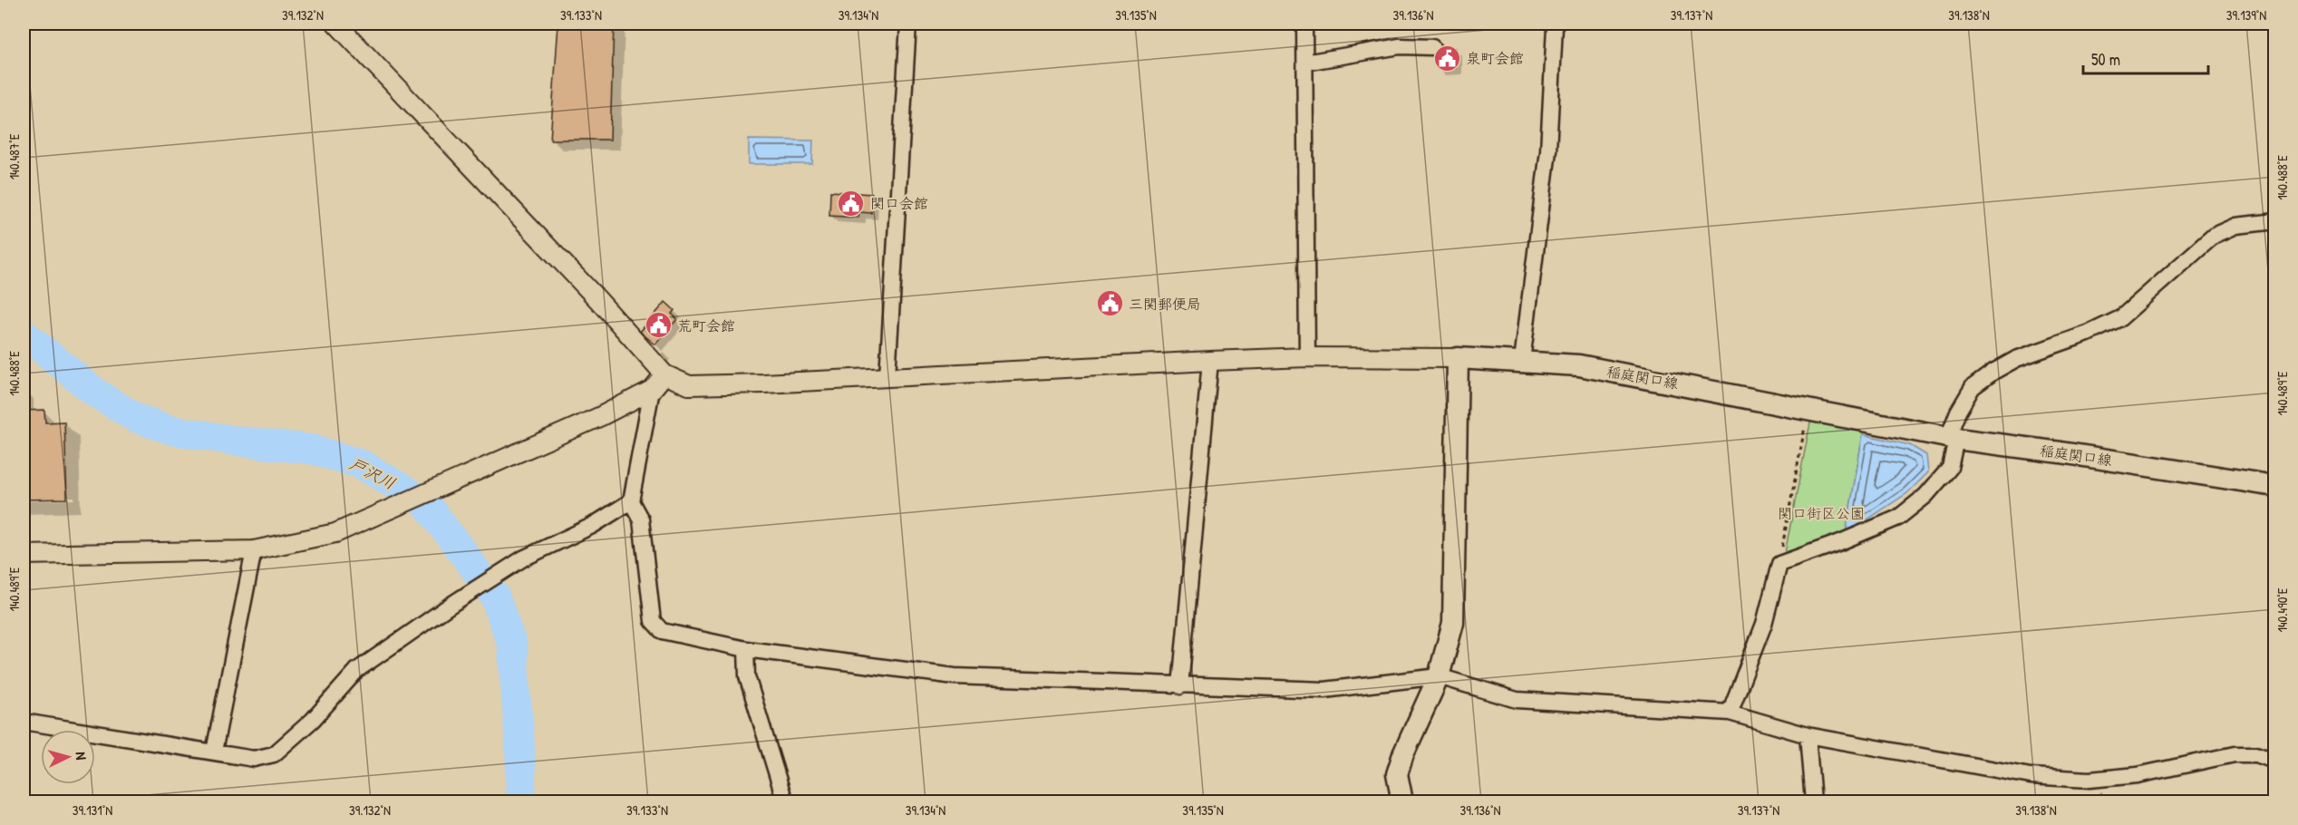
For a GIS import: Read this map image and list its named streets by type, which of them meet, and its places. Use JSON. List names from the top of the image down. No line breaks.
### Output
{"streets":{"main road":["稲庭関口線"]},"water":["戸沢川"],"parks":["関口街区公園"],"places":{"public building":["泉町会館","関口会館","三関郵便局","荒町会館"]},"scale_bar":"50 m","north":"right","coordinates":["39.132°N","39.133°N","39.134°N","39.135°N","39.136°N","39.137°N","39.138°N","39.139°N","140.487°E","140.488°E","140.489°E","140.490°E","39.131°N"]}
